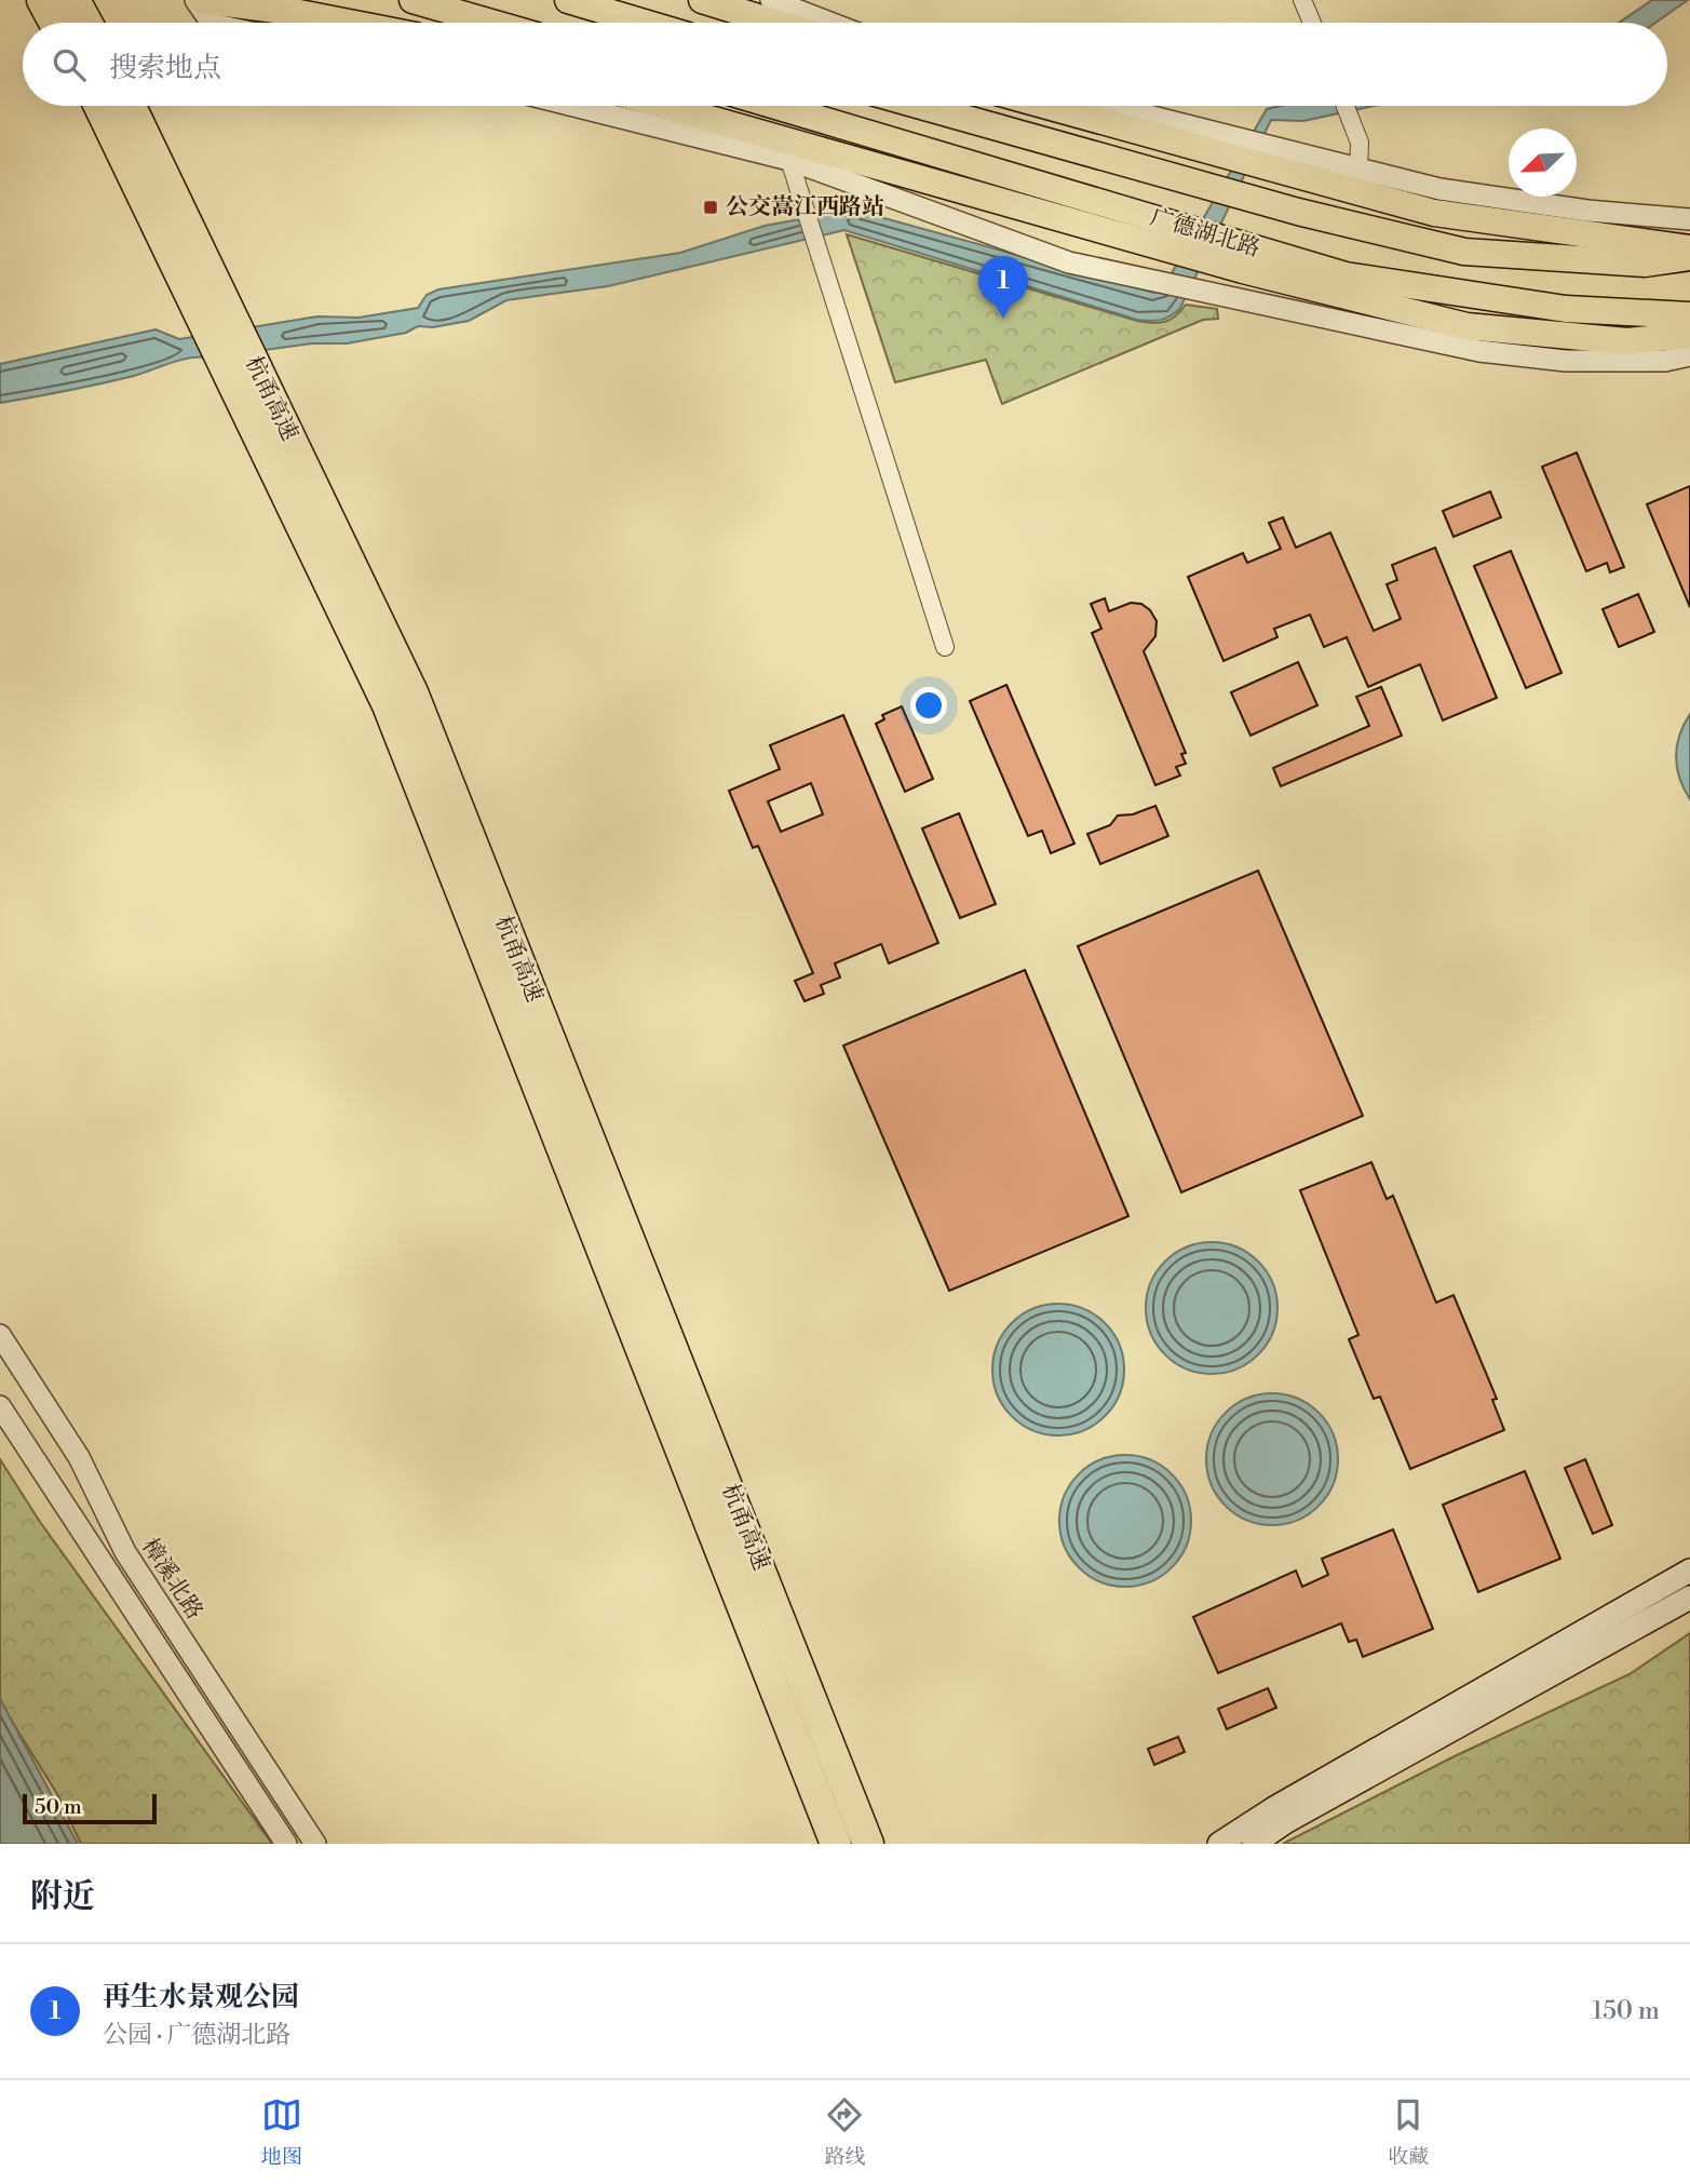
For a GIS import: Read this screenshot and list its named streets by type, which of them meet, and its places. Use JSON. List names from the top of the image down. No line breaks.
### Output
{"streets":{"highway":["杭甬高速"],"main road":["广德湖北路"],"street":["樟溪北路"]},"places":{"transit":["公交嵩江西路站"]},"scale_bar":"50 m","north":"bottom left","page":{"search":"搜索地点","pins":"1","scale":"50 m","heading":"附近","list":[{"mark":"1","name":"再生水景观公园","note":"公园 · 广德湖北路","value":"150 m"}],"nav":["地图","路线","收藏"]}}
